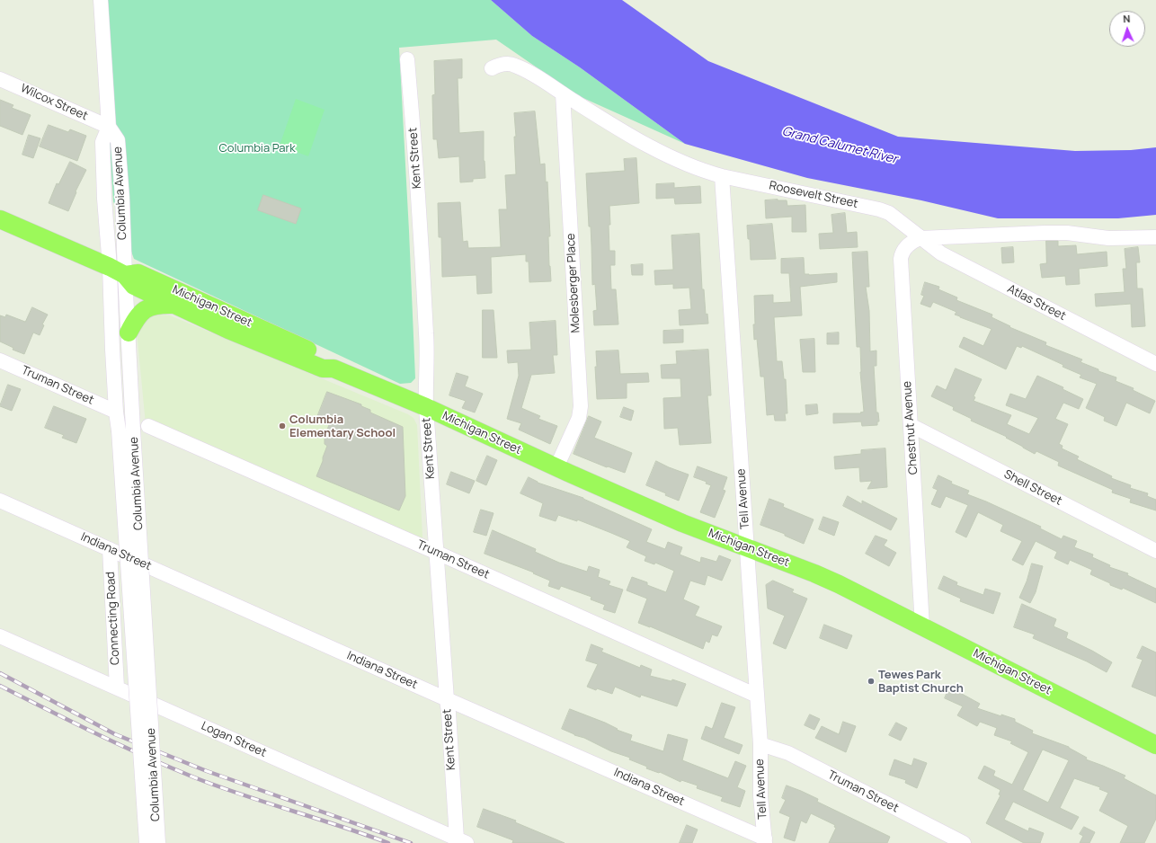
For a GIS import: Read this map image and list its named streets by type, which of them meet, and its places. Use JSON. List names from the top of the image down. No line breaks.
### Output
{"streets":{"main road":["Michigan Street"],"street":["Wilcox Street","Kent Street","Columbia Avenue","Roosevelt Street","Molesberger Place","Atlas Street","Truman Street","Chestnut Avenue","Shell Street","Tell Avenue","Indiana Street","Connecting Road","Logan Street"]},"crossings":[["Wilcox Street","Columbia Avenue"],["Kent Street","Michigan Street"],["Kent Street","Truman Street"],["Kent Street","Indiana Street"],["Kent Street","Logan Street"],["Columbia Avenue","Michigan Street"],["Columbia Avenue","Truman Street"],["Roosevelt Street","Molesberger Place"],["Roosevelt Street","Atlas Street"],["Roosevelt Street","Chestnut Avenue"],["Roosevelt Street","Tell Avenue"],["Molesberger Place","Michigan Street"],["Atlas Street","Chestnut Avenue"],["Michigan Street","Chestnut Avenue"],["Michigan Street","Tell Avenue"],["Truman Street","Tell Avenue"],["Chestnut Avenue","Shell Street"],["Tell Avenue","Indiana Street"],["Indiana Street","Connecting Road"],["Connecting Road","Logan Street"]],"water":["Grand Calumet River"],"parks":["Columbia Park"],"places":["Columbia Elementary School","Tewes Park Baptist Church"],"north":"top"}
